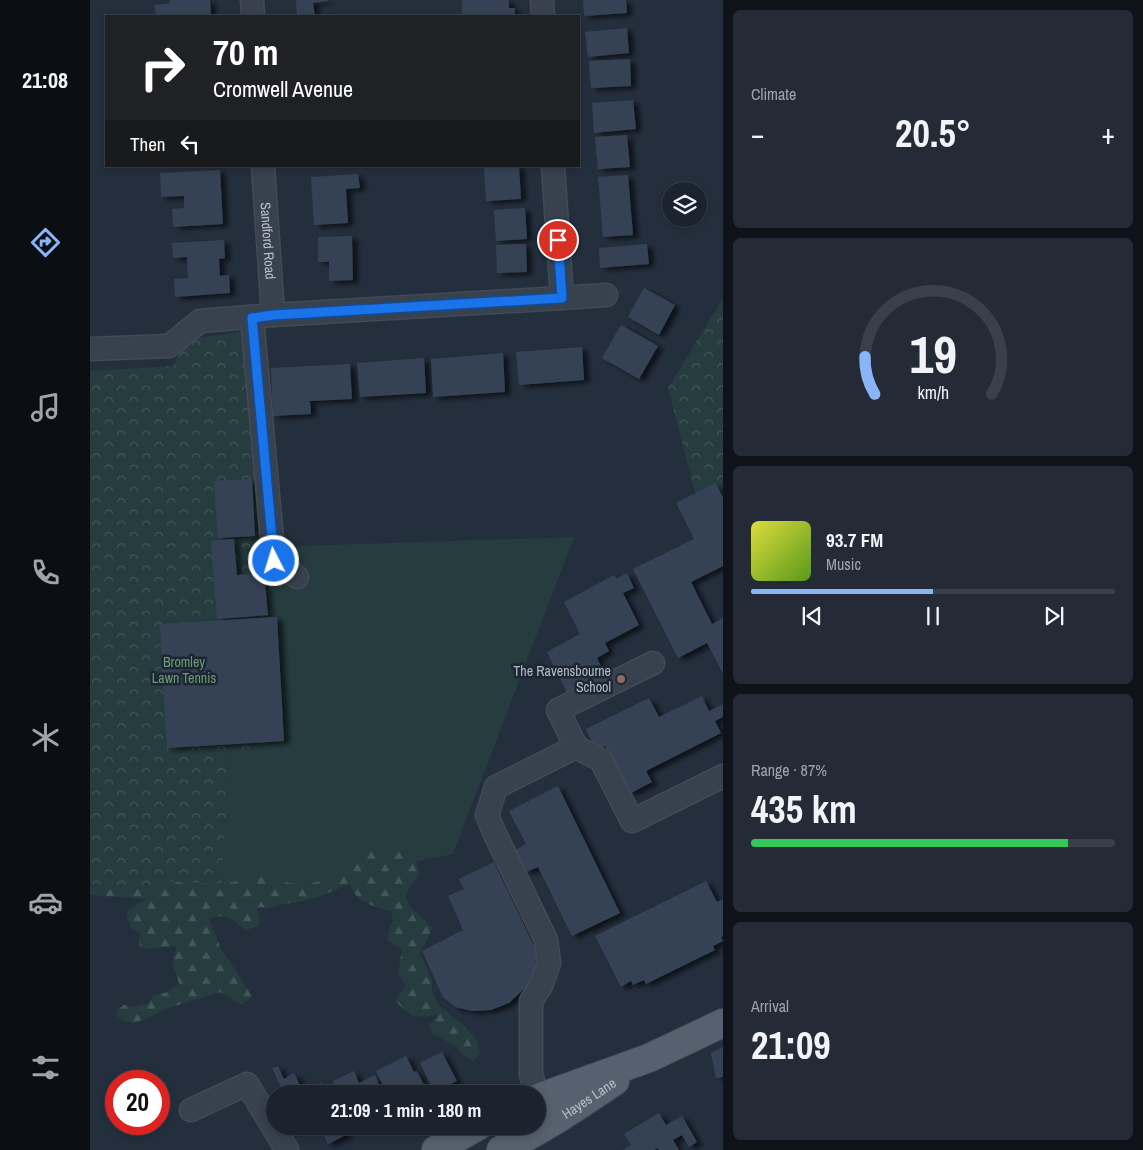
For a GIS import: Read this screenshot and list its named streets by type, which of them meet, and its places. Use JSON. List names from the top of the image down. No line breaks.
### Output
{"streets":{"main road":["Hayes Lane"],"street":["Sandford Road"]},"parks":["Bromley Lawn Tennis"],"places":["The Ravensbourne School"],"page":{"tabs":"21:08","tile":["Climate",["Range · 87%","435 km"],["Arrival","21:09"]],"turn":["70 m","Cromwell Avenue"],"heat":["−","20.5°","+"],"then":"Then","song":["93.7 FM","Music"],"limit":"20","trip":"21:09 · 1 min · 180 m","gauge":["19","km/h"]}}
